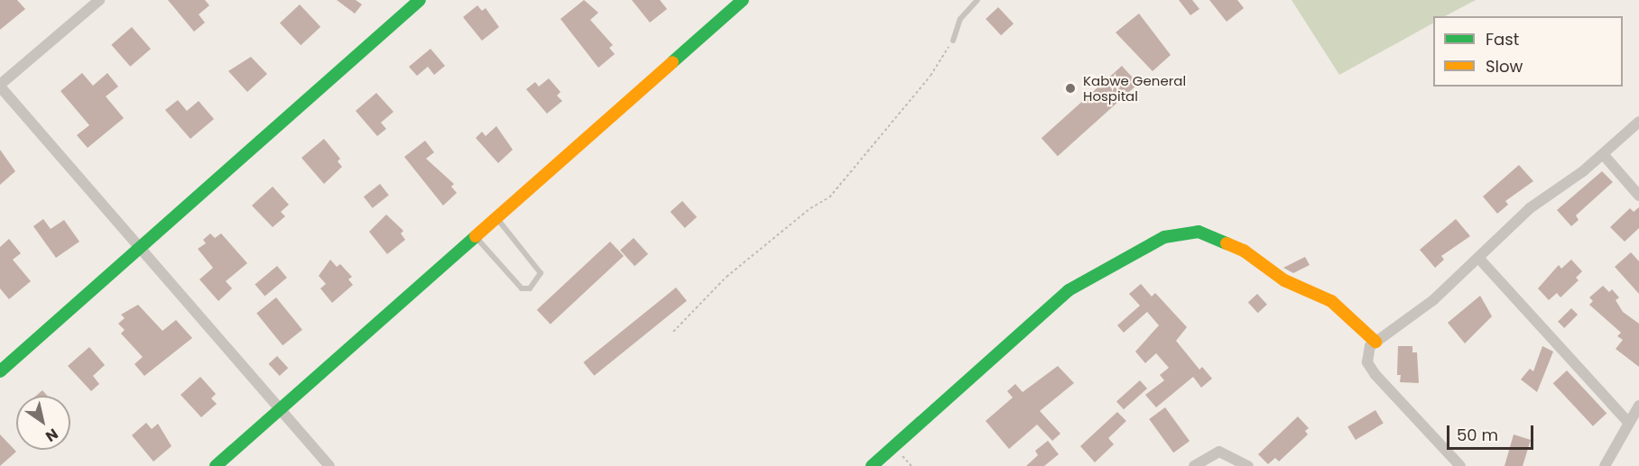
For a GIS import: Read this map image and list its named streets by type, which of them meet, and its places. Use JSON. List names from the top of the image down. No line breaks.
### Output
{"places":["Kabwe General Hospital"],"legend":["Fast","Slow"],"scale_bar":"50 m","north":"bottom right"}
